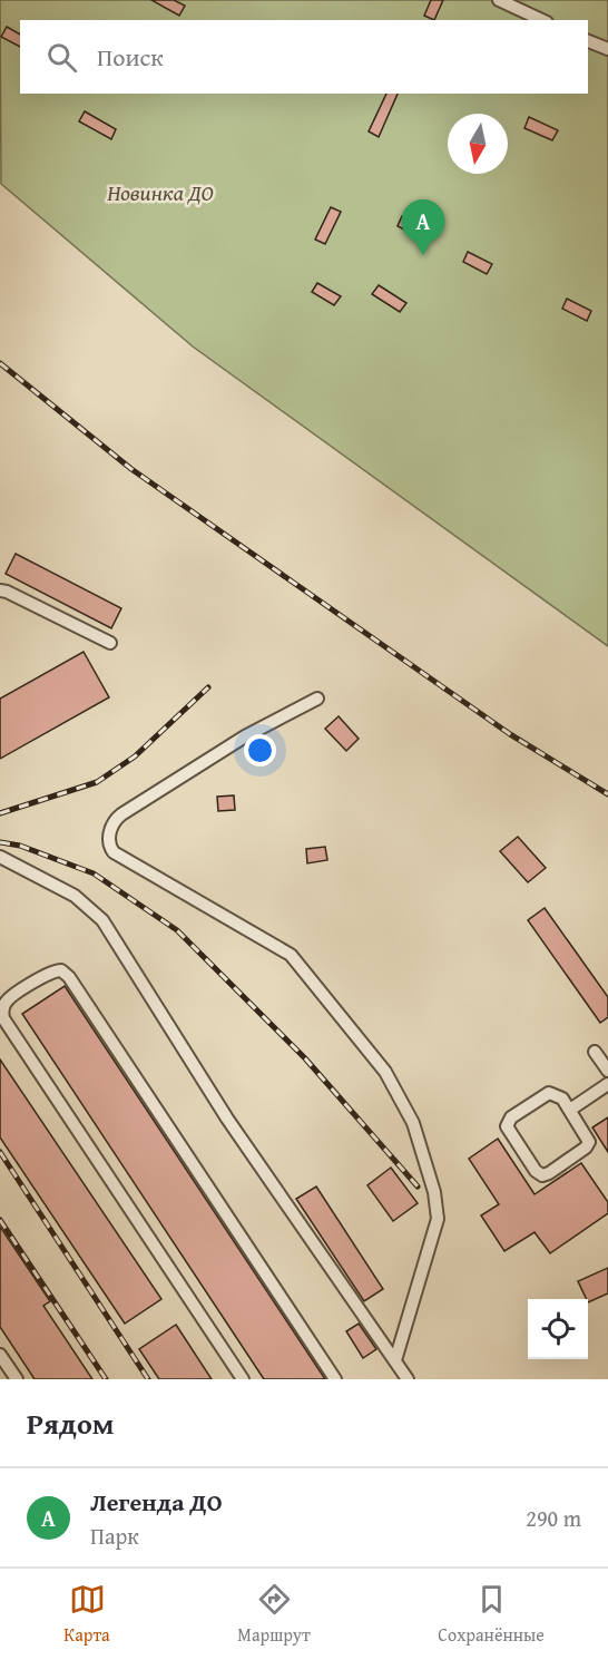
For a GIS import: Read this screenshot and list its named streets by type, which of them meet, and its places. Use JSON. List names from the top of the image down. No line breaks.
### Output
{"parks":["Новинка ДО"],"north":"bottom","page":{"search":"Поиск","pins":"A","heading":"Рядом","list":[{"mark":"A","name":"Легенда ДО","note":"Парк","value":"290 m"}],"nav":["Карта","Маршрут","Сохранённые"]}}
